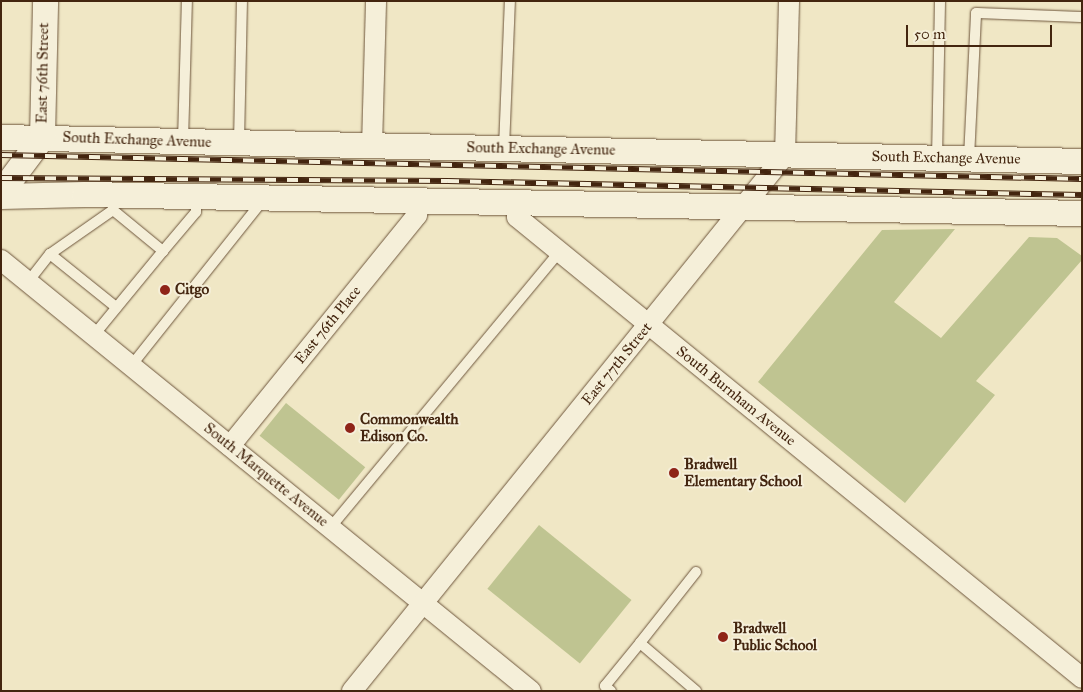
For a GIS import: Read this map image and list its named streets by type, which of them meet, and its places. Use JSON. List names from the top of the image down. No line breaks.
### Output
{"streets":{"street":["East 76th Street","South Exchange Avenue","East 76th Place","East 77th Street","South Burnham Avenue","South Marquette Avenue"]},"crossings":[["East 76th Street","South Exchange Avenue"],["South Exchange Avenue","East 77th Street"],["East 76th Place","South Marquette Avenue"],["East 77th Street","South Burnham Avenue"],["East 77th Street","South Marquette Avenue"]],"places":["Citgo","Commonwealth Edison Co.","Bradwell Elementary School","Bradwell Public School"],"scale_bar":"50 m"}
